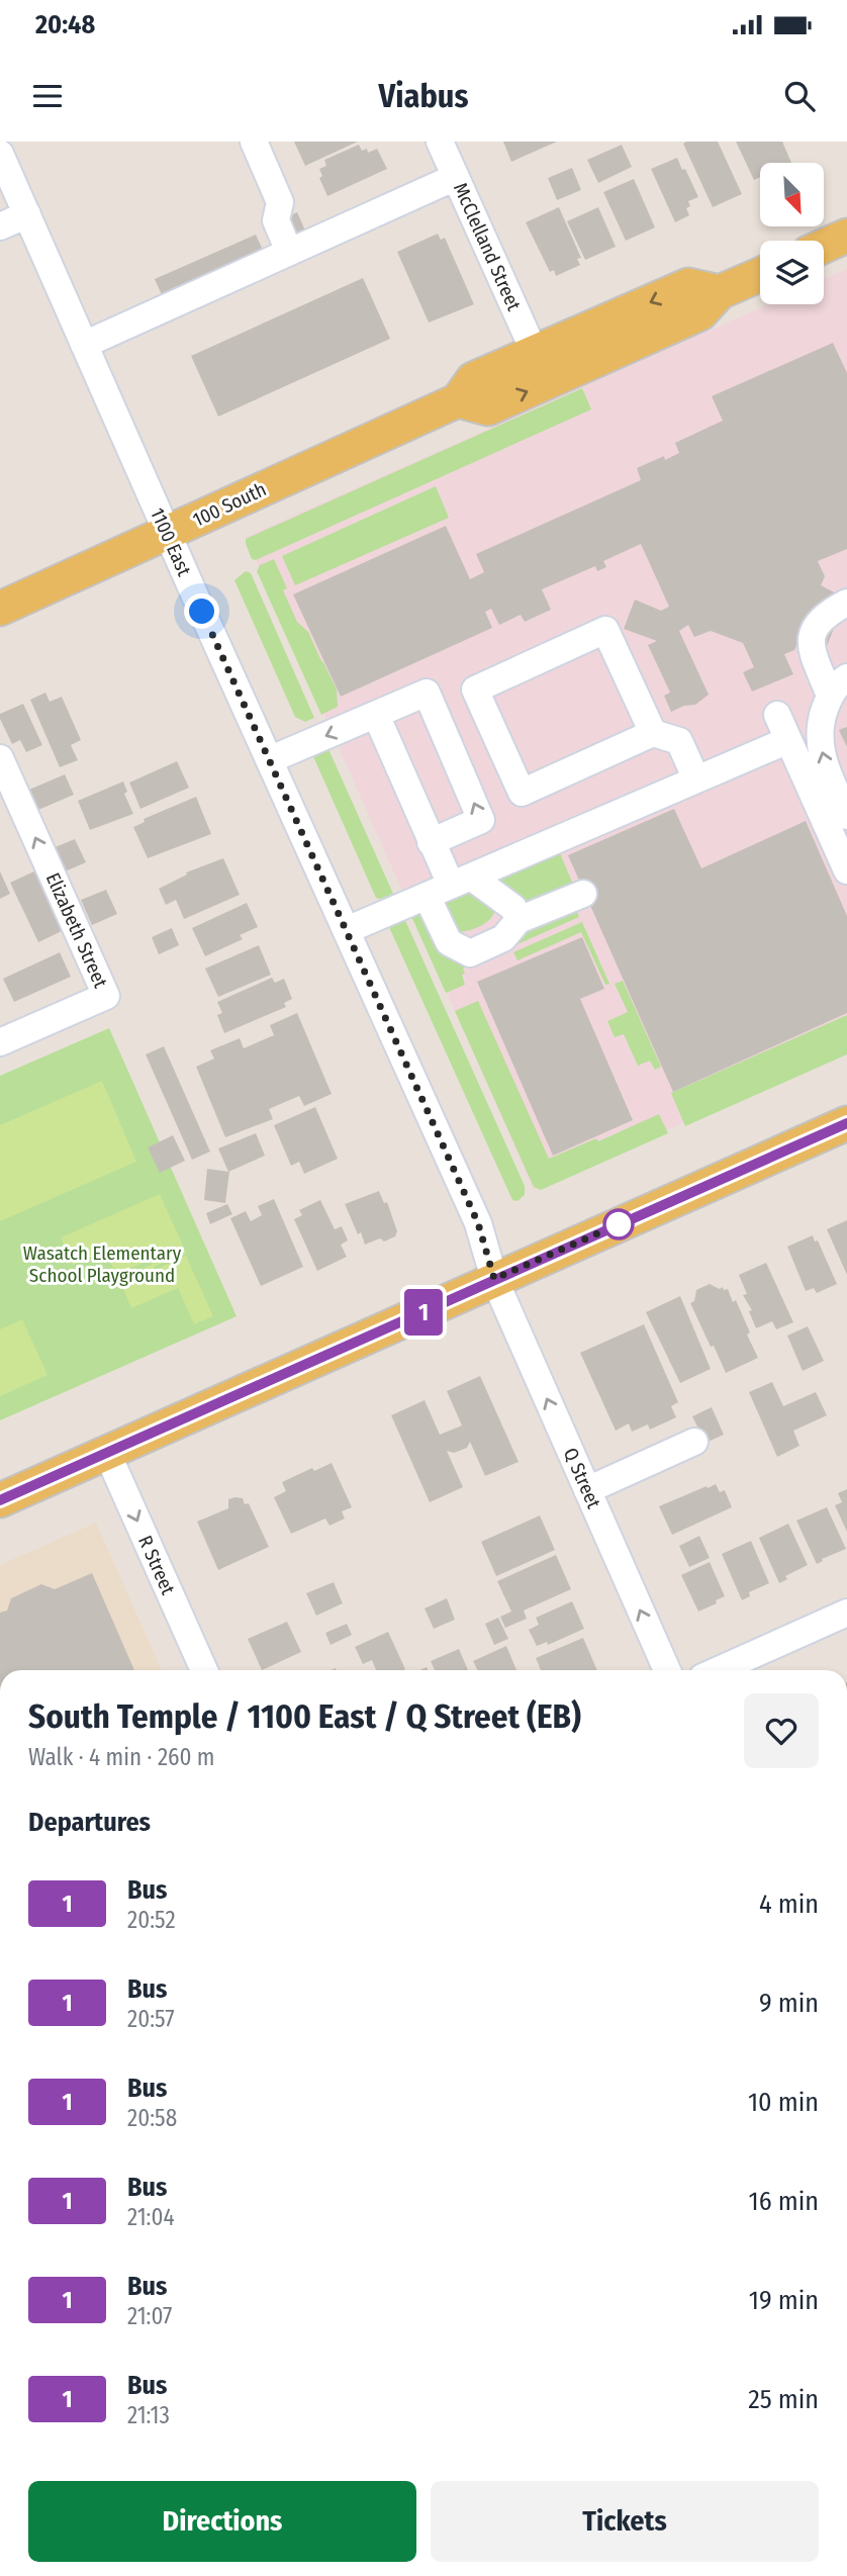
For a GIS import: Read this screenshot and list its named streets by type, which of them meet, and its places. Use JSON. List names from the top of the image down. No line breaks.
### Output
{"streets":{"main road":["100 South"],"street":["McClelland Street","1100 East","Elizabeth Street","Q Street","R Street"]},"crossings":[["McClelland Street","100 South"],["100 South","1100 East"],["1100 East","Q Street"]],"one_way":["Q Street","R Street"],"parks":["Wasatch Elementary School Playground"],"lines":["bus line 1"],"north":"bottom right","page":{"status":"20:48","header":"Viabus","on_map":"1","heading":[["South Temple / 1100 East / Q Street (EB)","Walk · 4 min · 260 m"],"Departures"],"list":[{"mark":"1","name":"Bus","note":"20:52","value":"4 min"},{"mark":"1","name":"Bus","note":"20:57","value":"9 min"},{"mark":"1","name":"Bus","note":"20:58","value":"10 min"},{"mark":"1","name":"Bus","note":"21:04","value":"16 min"},{"mark":"1","name":"Bus","note":"21:07","value":"19 min"},{"mark":"1","name":"Bus","note":"21:13","value":"25 min"}],"buttons":["Directions","Tickets"]}}
